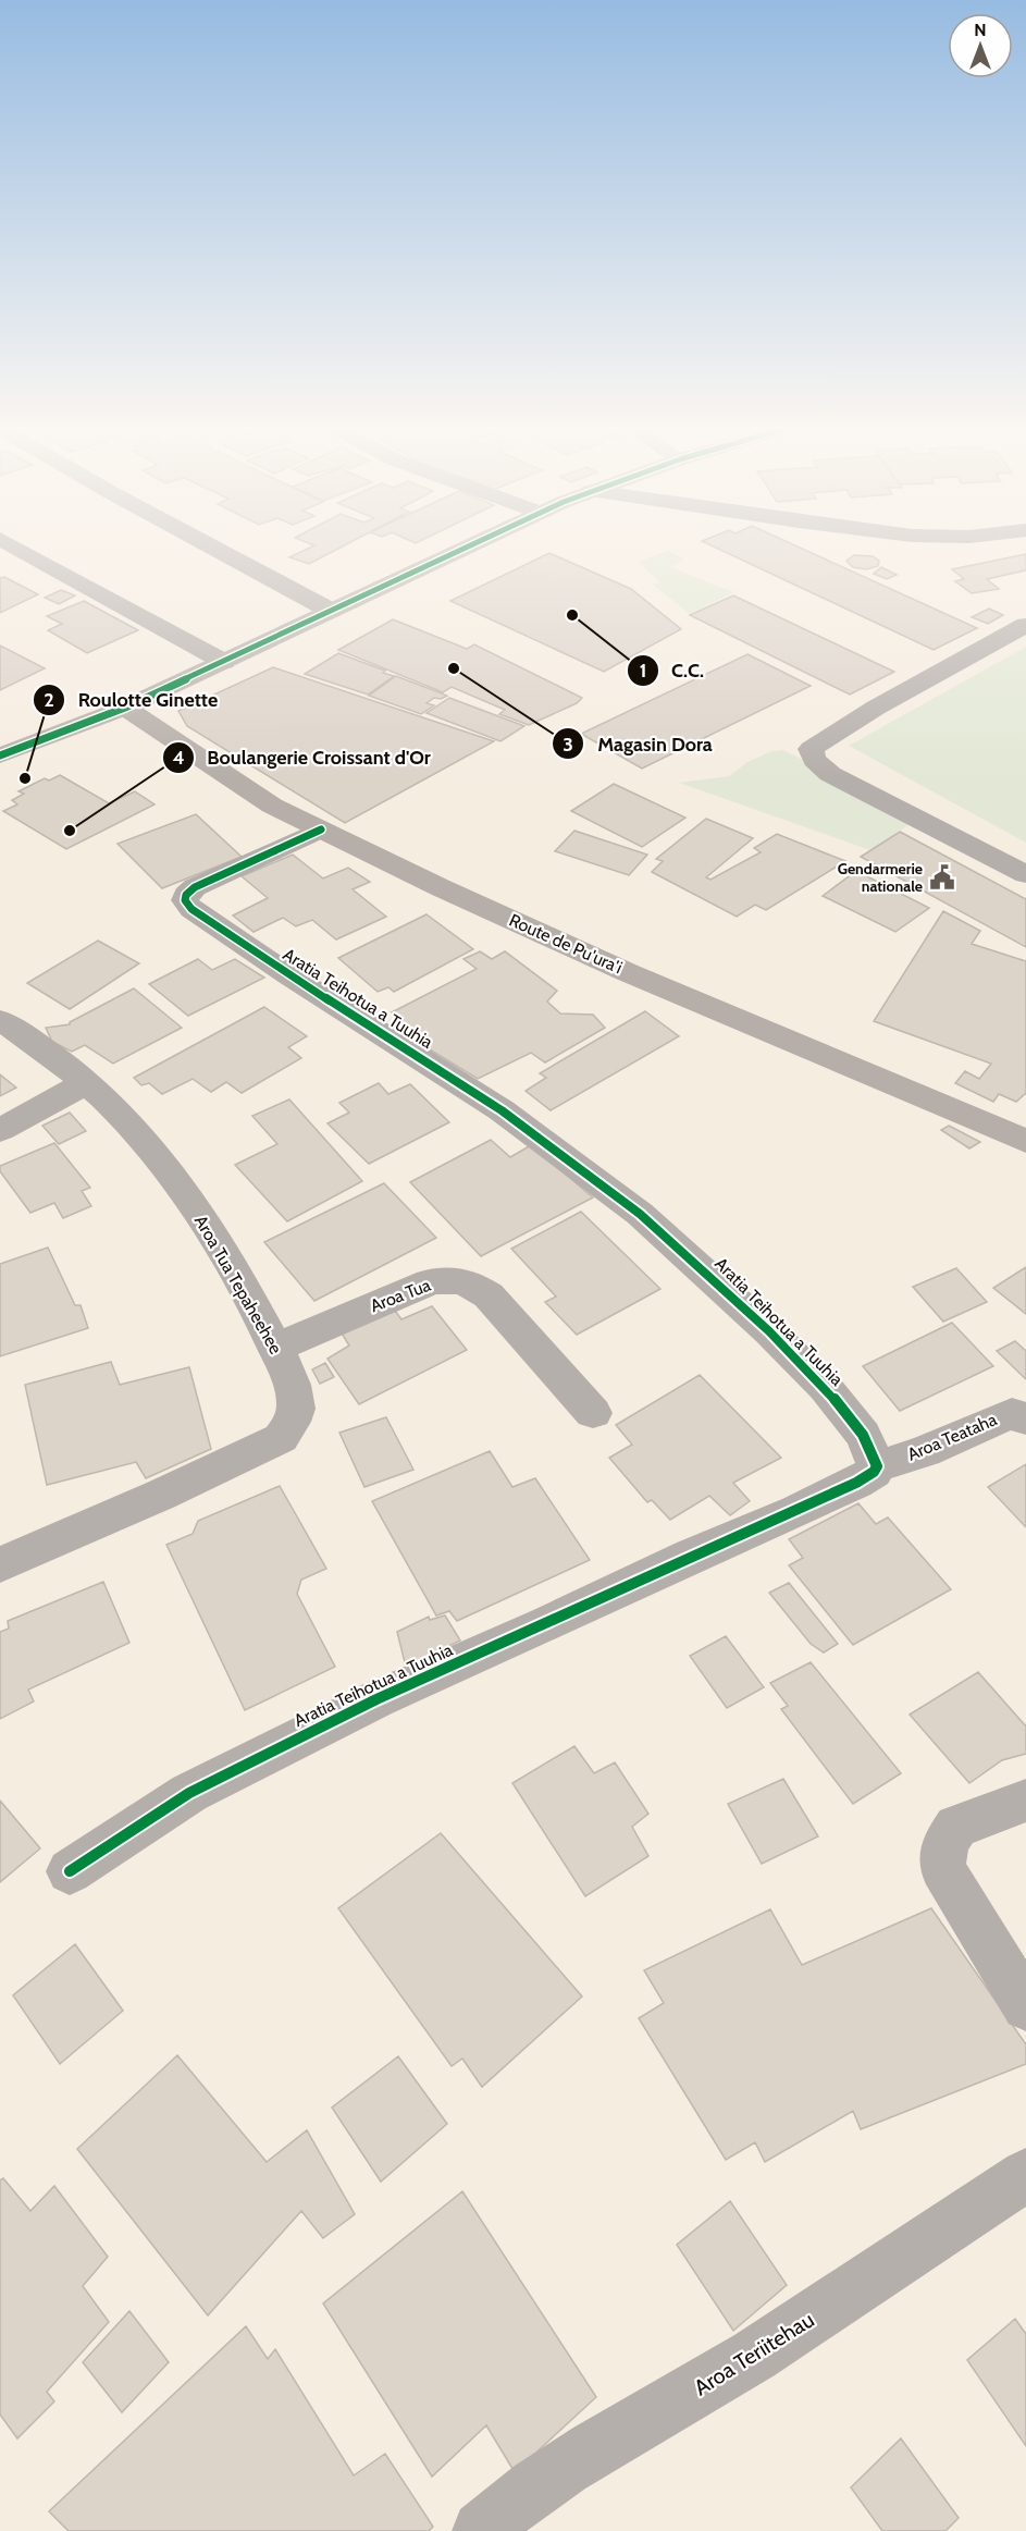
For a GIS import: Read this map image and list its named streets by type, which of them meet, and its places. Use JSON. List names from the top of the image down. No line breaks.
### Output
{"streets":{"main road":["Route de Pu'ura'i"],"street":["Aratia Teihotua a Tuuhia","Aroa Tua Tepaheehee","Aroa Tua","Aroa Teataha","Aroa Teriitehau"]},"crossings":[["Route de Pu'ura'i","Aratia Teihotua a Tuuhia"],["Aratia Teihotua a Tuuhia","Aroa Teataha"],["Aroa Tua Tepaheehee","Aroa Tua"]],"places":{"other":["C.C.","Magasin Dora","Roulotte Ginette","Boulangerie Croissant d'Or"],"public building":["Gendarmerie nationale"]},"north":"top"}
